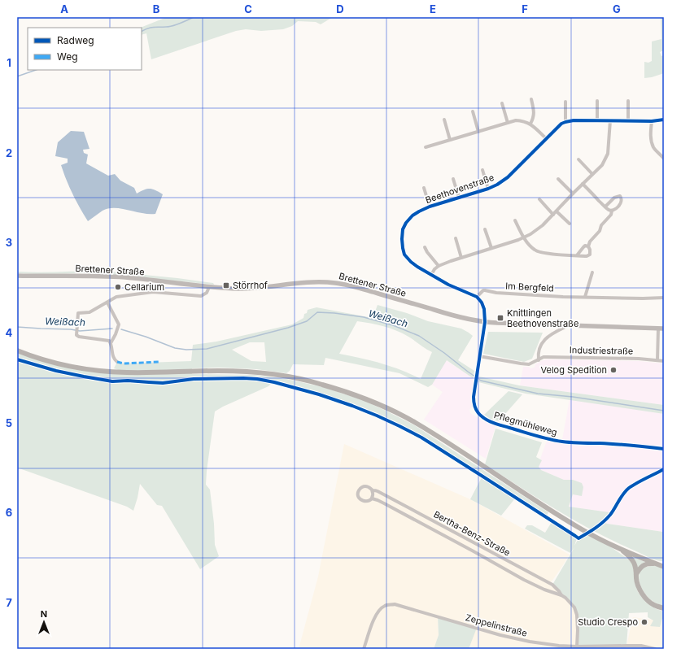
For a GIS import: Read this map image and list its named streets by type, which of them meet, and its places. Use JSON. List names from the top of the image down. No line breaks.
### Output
{"streets":{"street":["Beethovenstraße","Brettener Straße","Im Bergfeld","Industriestraße","Pflegmühleweg","Bertha-Benz-Straße","Zeppelinstraße"]},"crossings":[["Beethovenstraße","Im Bergfeld"],["Brettener Straße","Pflegmühleweg"],["Industriestraße","Pflegmühleweg"],["Bertha-Benz-Straße","Zeppelinstraße"]],"water":["Weißach"],"places":{"transit":["Störrhof","Knittlingen Beethovenstraße"],"other":["Cellarium","Velog Spedition","Studio Crespo"]},"legend":["Radweg","Weg"],"north":"top","grid":{"columns":["A","B","C","D","E","F","G"],"rows":["1","2","3","4","5","6","7"]}}
